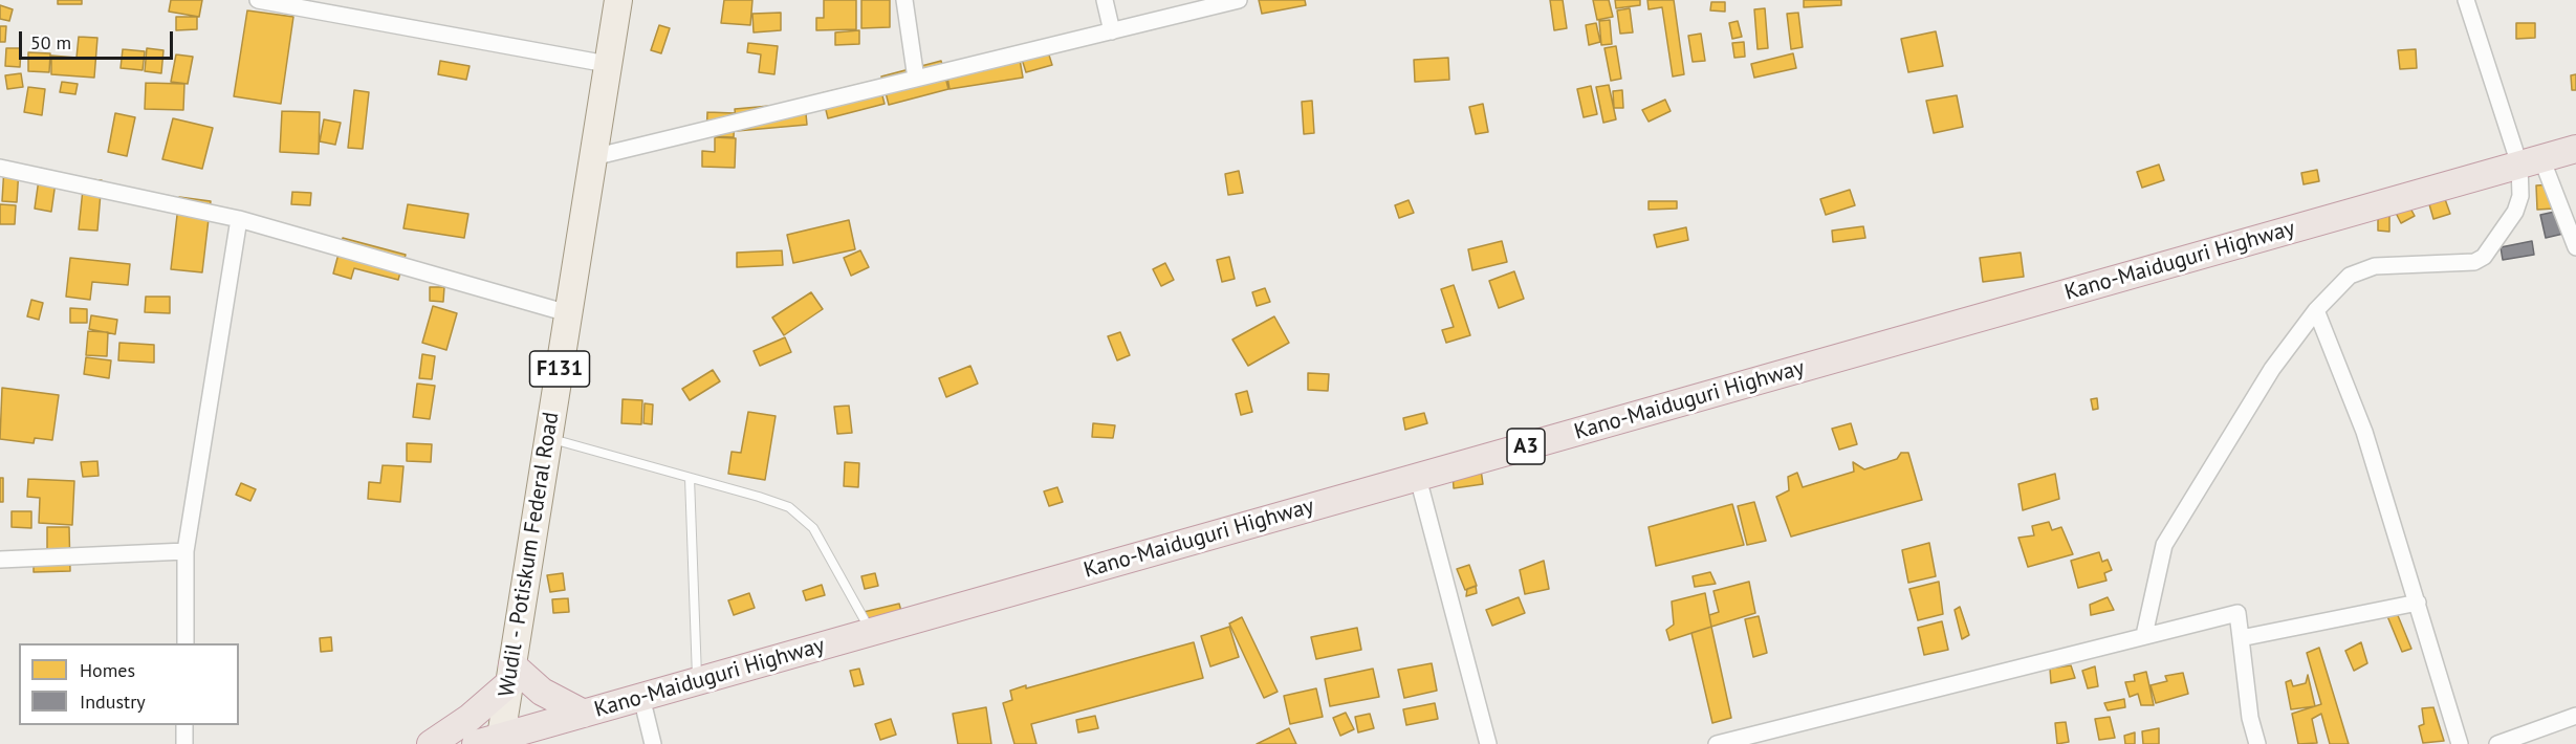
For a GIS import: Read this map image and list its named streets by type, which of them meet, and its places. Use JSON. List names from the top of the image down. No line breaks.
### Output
{"streets":{"highway":["Kano-Maiduguri Highway","A3"],"main road":["F131","Wudil - Potiskum Federal Road"]},"crossings":[["Kano-Maiduguri Highway","Wudil - Potiskum Federal Road"]],"legend":["Homes","Industry"],"scale_bar":"50 m"}
